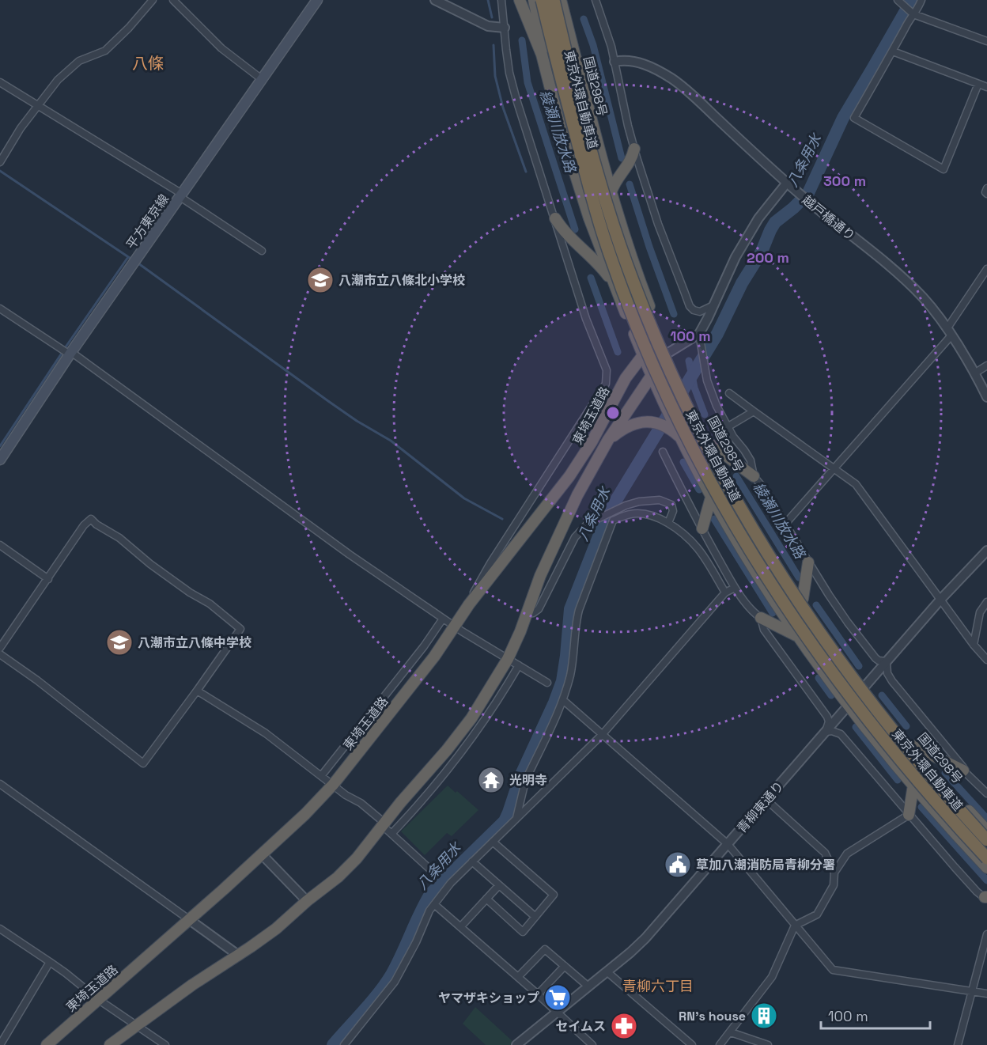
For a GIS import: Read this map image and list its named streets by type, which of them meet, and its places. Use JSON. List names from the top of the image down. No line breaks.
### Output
{"streets":{"highway":["国道298号","東京外環自動車道","東埼玉道路"],"main road":["平方東京線"],"street":["越戸橋通り","青柳東通り"]},"crossings":[["国道298号","東埼玉道路"],["国道298号","青柳東通り"]],"districts":["八條","青柳六丁目"],"water":["綾瀬川放水路","八条用水"],"places":{"school or university":["八潮市立八條北小学校","八潮市立八條中学校"],"temple":["光明寺"],"public building":["草加八潮消防局青柳分署"],"supermarket":["ヤマザキショップ"],"building":["RN's house"],"pharmacy":["セイムス"]},"scale_bar":"100 m","rings":["300 m","200 m","100 m"]}
